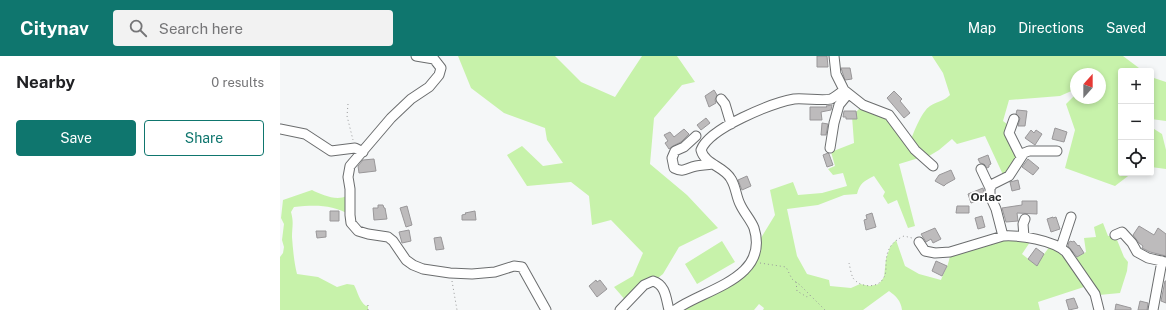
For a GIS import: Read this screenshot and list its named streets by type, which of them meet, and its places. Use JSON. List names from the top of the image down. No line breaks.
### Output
{"districts":["Orlac"],"north":"top","page":{"header":"Citynav","search":"Search here","nav":["Map","Directions","Saved"],"heading":["Nearby","0 results"],"map_buttons":["+","−"],"buttons":["Save","Share"]}}
